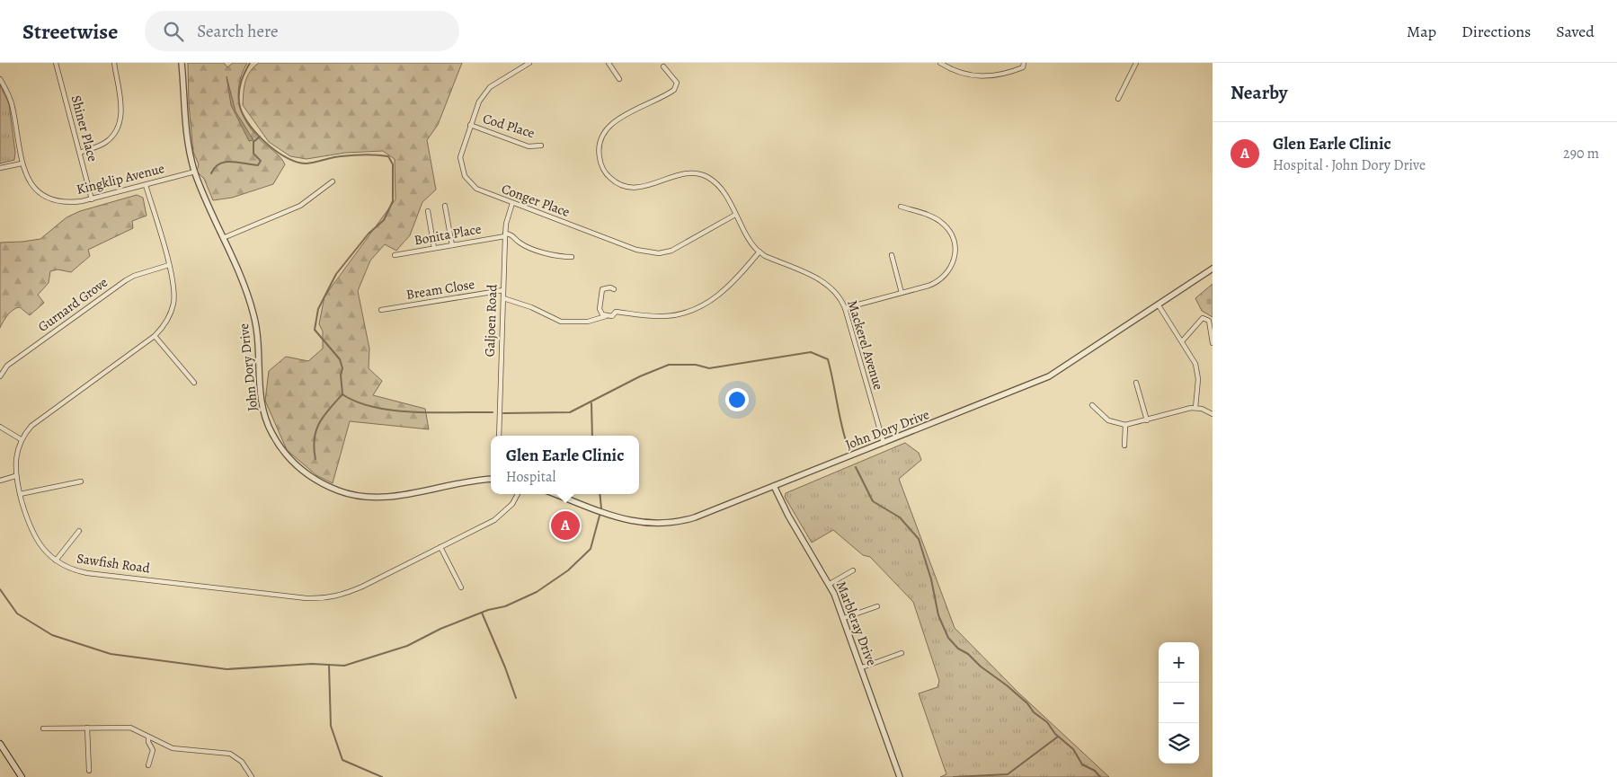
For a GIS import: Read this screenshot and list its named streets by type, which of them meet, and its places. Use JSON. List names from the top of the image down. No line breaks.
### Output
{"streets":{"street":["Cod Place","Shiner Place","Kingklip Avenue","Conger Place","Bonita Place","Bream Close","Gurnard Grove","Galjoen Road","Mackerel Avenue","John Dory Drive","Sawfish Road","Marbleray Drive"]},"crossings":[["Cod Place","Conger Place"],["Shiner Place","Kingklip Avenue"],["Kingklip Avenue","John Dory Drive"],["Kingklip Avenue","Sawfish Road"],["Conger Place","Galjoen Road"],["Conger Place","Mackerel Avenue"],["Bonita Place","Galjoen Road"],["Bream Close","Galjoen Road"],["Gurnard Grove","Sawfish Road"],["Mackerel Avenue","John Dory Drive"],["John Dory Drive","Marbleray Drive"]],"page":{"header":"Streetwise","search":"Search here","nav":["Map","Directions","Saved"],"heading":"Nearby","list":[{"mark":"A","name":"Glen Earle Clinic","note":"Hospital · John Dory Drive","value":"290 m"}],"popup":["Glen Earle Clinic","Hospital"],"pins":"A","map_buttons":["+","−"]}}
